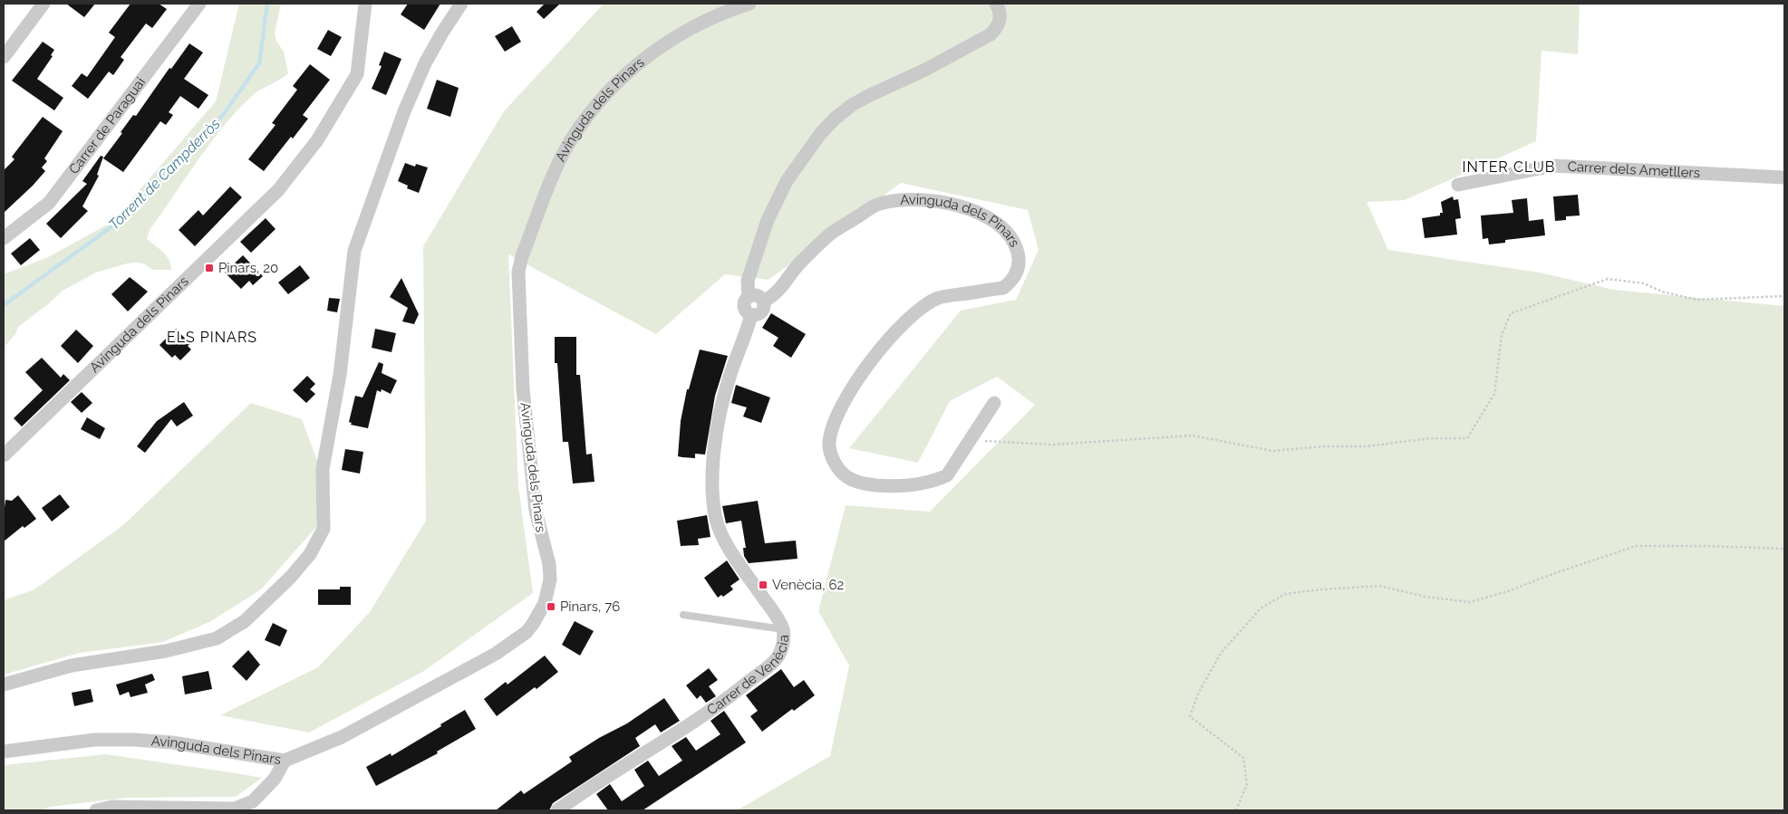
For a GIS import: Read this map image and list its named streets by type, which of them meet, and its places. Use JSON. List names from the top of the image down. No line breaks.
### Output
{"streets":{"street":["Avinguda dels Pinars","Carrer de Paraguai","Carrer dels Ametllers","Carrer de Venècia"]},"crossings":[["Avinguda dels Pinars","Carrer de Venècia"]],"districts":["INTER CLUB","ELS PINARS"],"water":["Torrent de Campderròs"],"places":{"transit":["Pinars, 20","Venècia, 62","Pinars, 76"]}}
